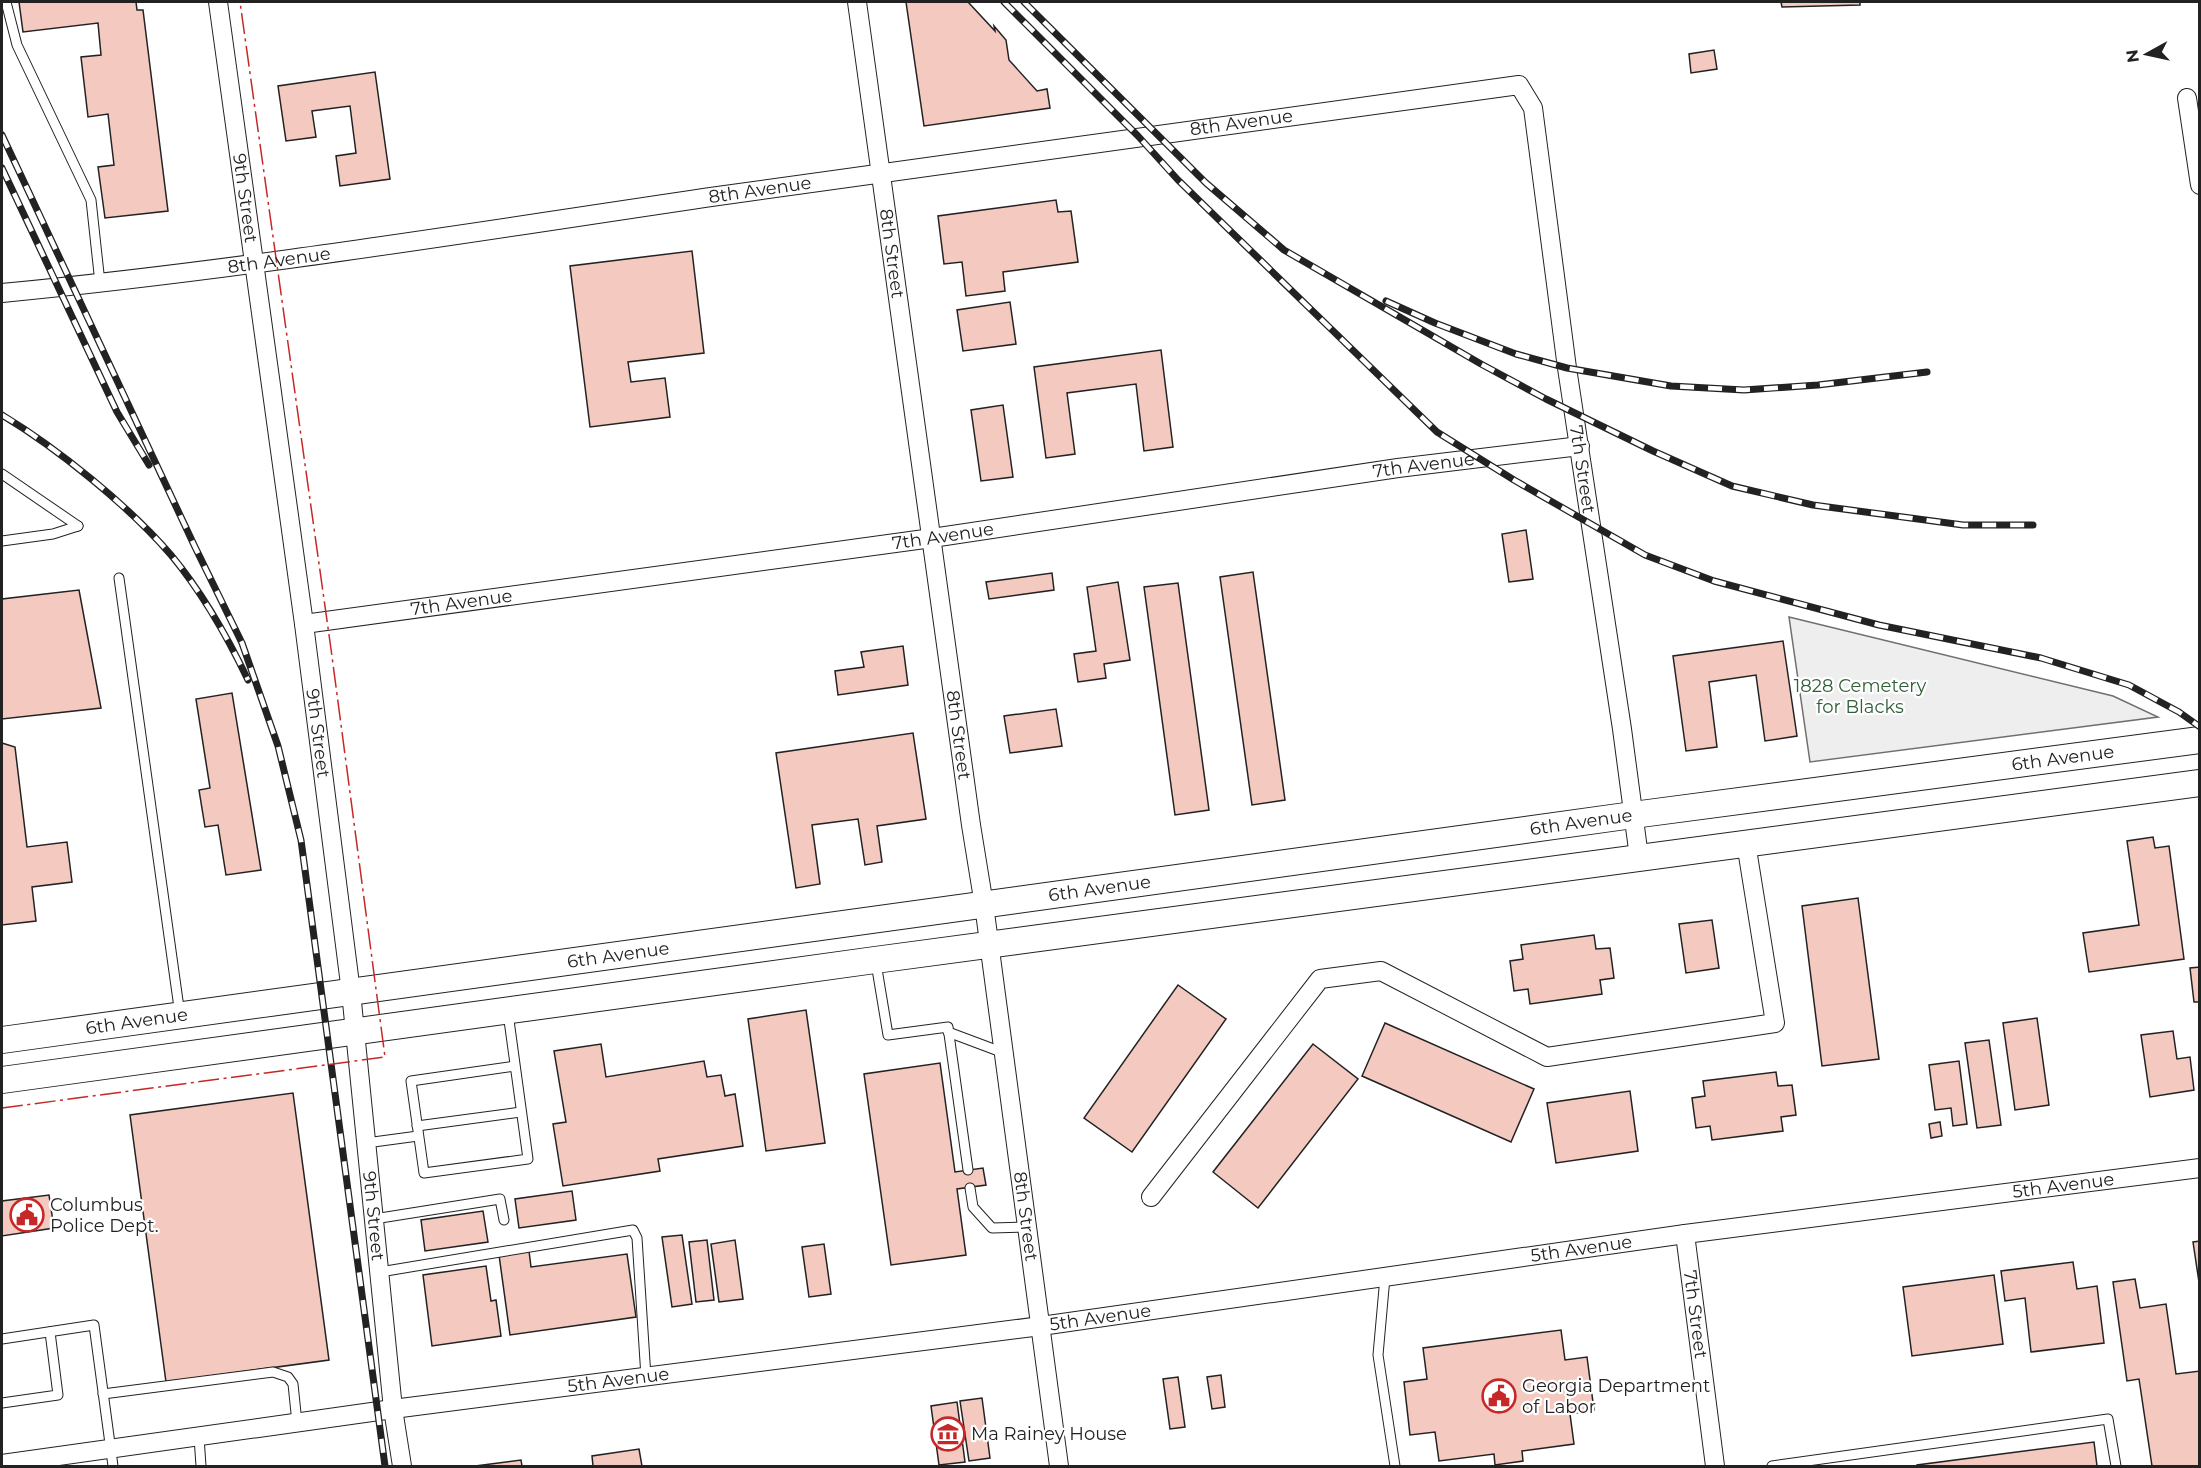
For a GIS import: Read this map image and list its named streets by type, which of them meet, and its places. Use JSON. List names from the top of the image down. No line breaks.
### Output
{"streets":{"main road":["6th Avenue"],"street":["8th Avenue","9th Street","8th Street","7th Avenue","7th Street","5th Avenue"]},"crossings":[["8th Avenue","9th Street"],["8th Avenue","8th Street"],["8th Avenue","7th Street"],["9th Street","7th Avenue"],["9th Street","6th Avenue"],["9th Street","5th Avenue"],["8th Street","7th Avenue"],["8th Street","6th Avenue"],["8th Street","5th Avenue"],["7th Avenue","7th Street"],["7th Street","6th Avenue"],["7th Street","5th Avenue"]],"parks":["1828 Cemetery for Blacks"],"places":{"public building":["Columbus Police Dept.","Georgia Department of Labor"],"museum":["Ma Rainey House"]},"north":"left"}
